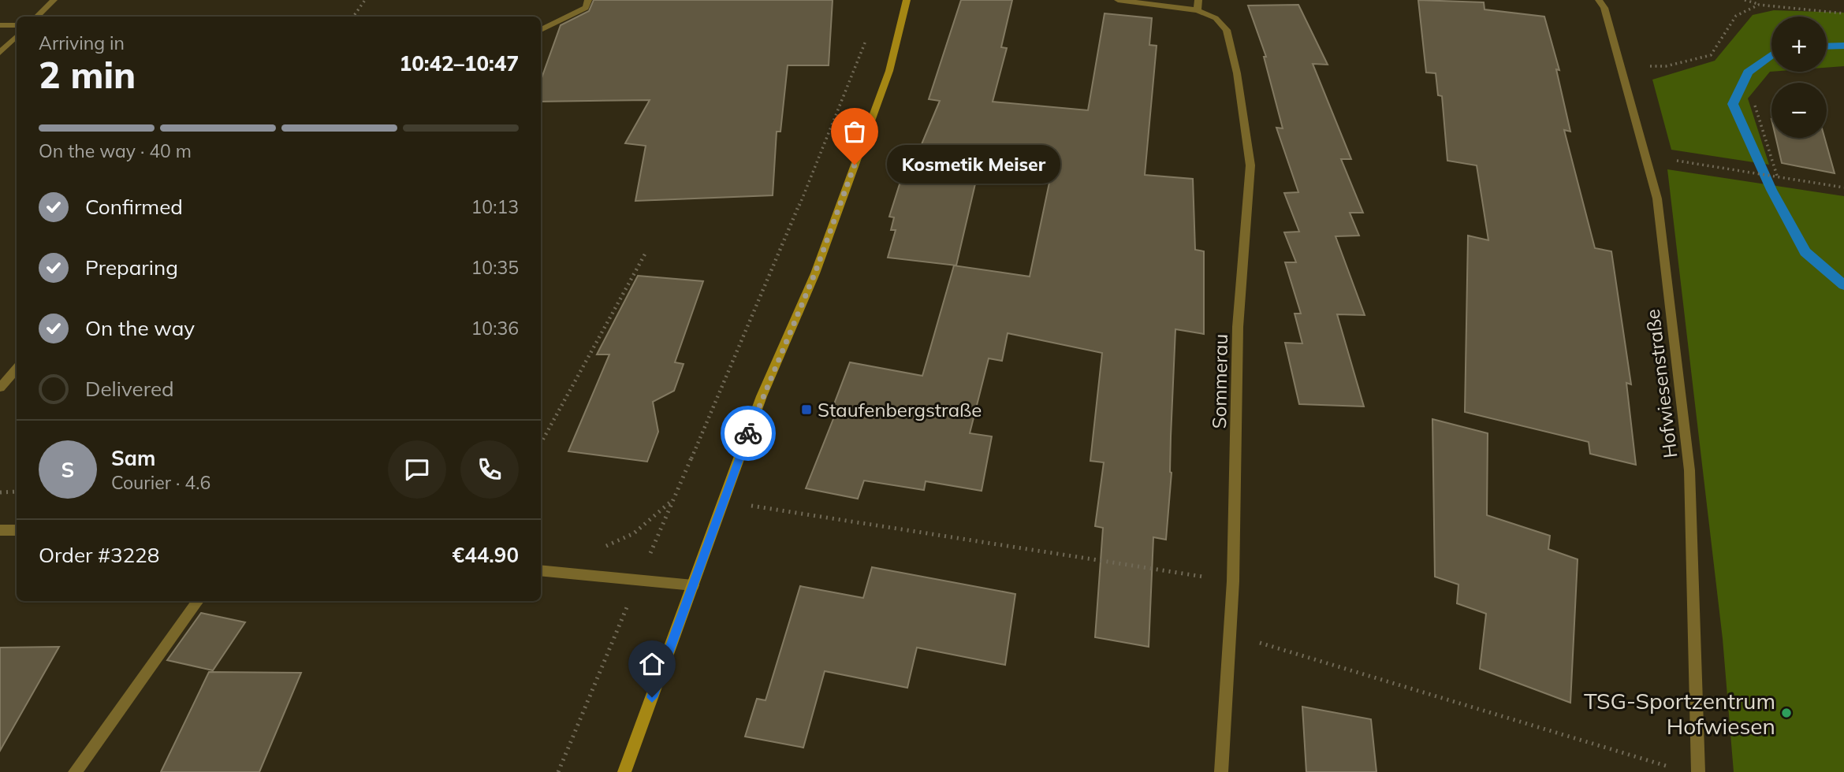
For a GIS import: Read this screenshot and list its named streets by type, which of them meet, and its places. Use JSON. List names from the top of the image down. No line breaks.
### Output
{"streets":{"street":["Sommerau","Hofwiesenstraße"]},"places":{"other":["Kosmetik Meiser","TSG-Sportzentrum Hofwiesen"],"transit":["Staufenbergstraße"]},"page":{"map_buttons":["+","−"],"heading":["2 min","Arriving in","10:42–10:47"],"panel":["Sam","Courier · 4.6","Order #3228","€44.90"],"bar":"On the way · 40 m","bubble":"Kosmetik Meiser","list":[["Confirmed","10:13"],["Preparing","10:35"],["On the way","10:36"],"Delivered"],"round":"S"}}
